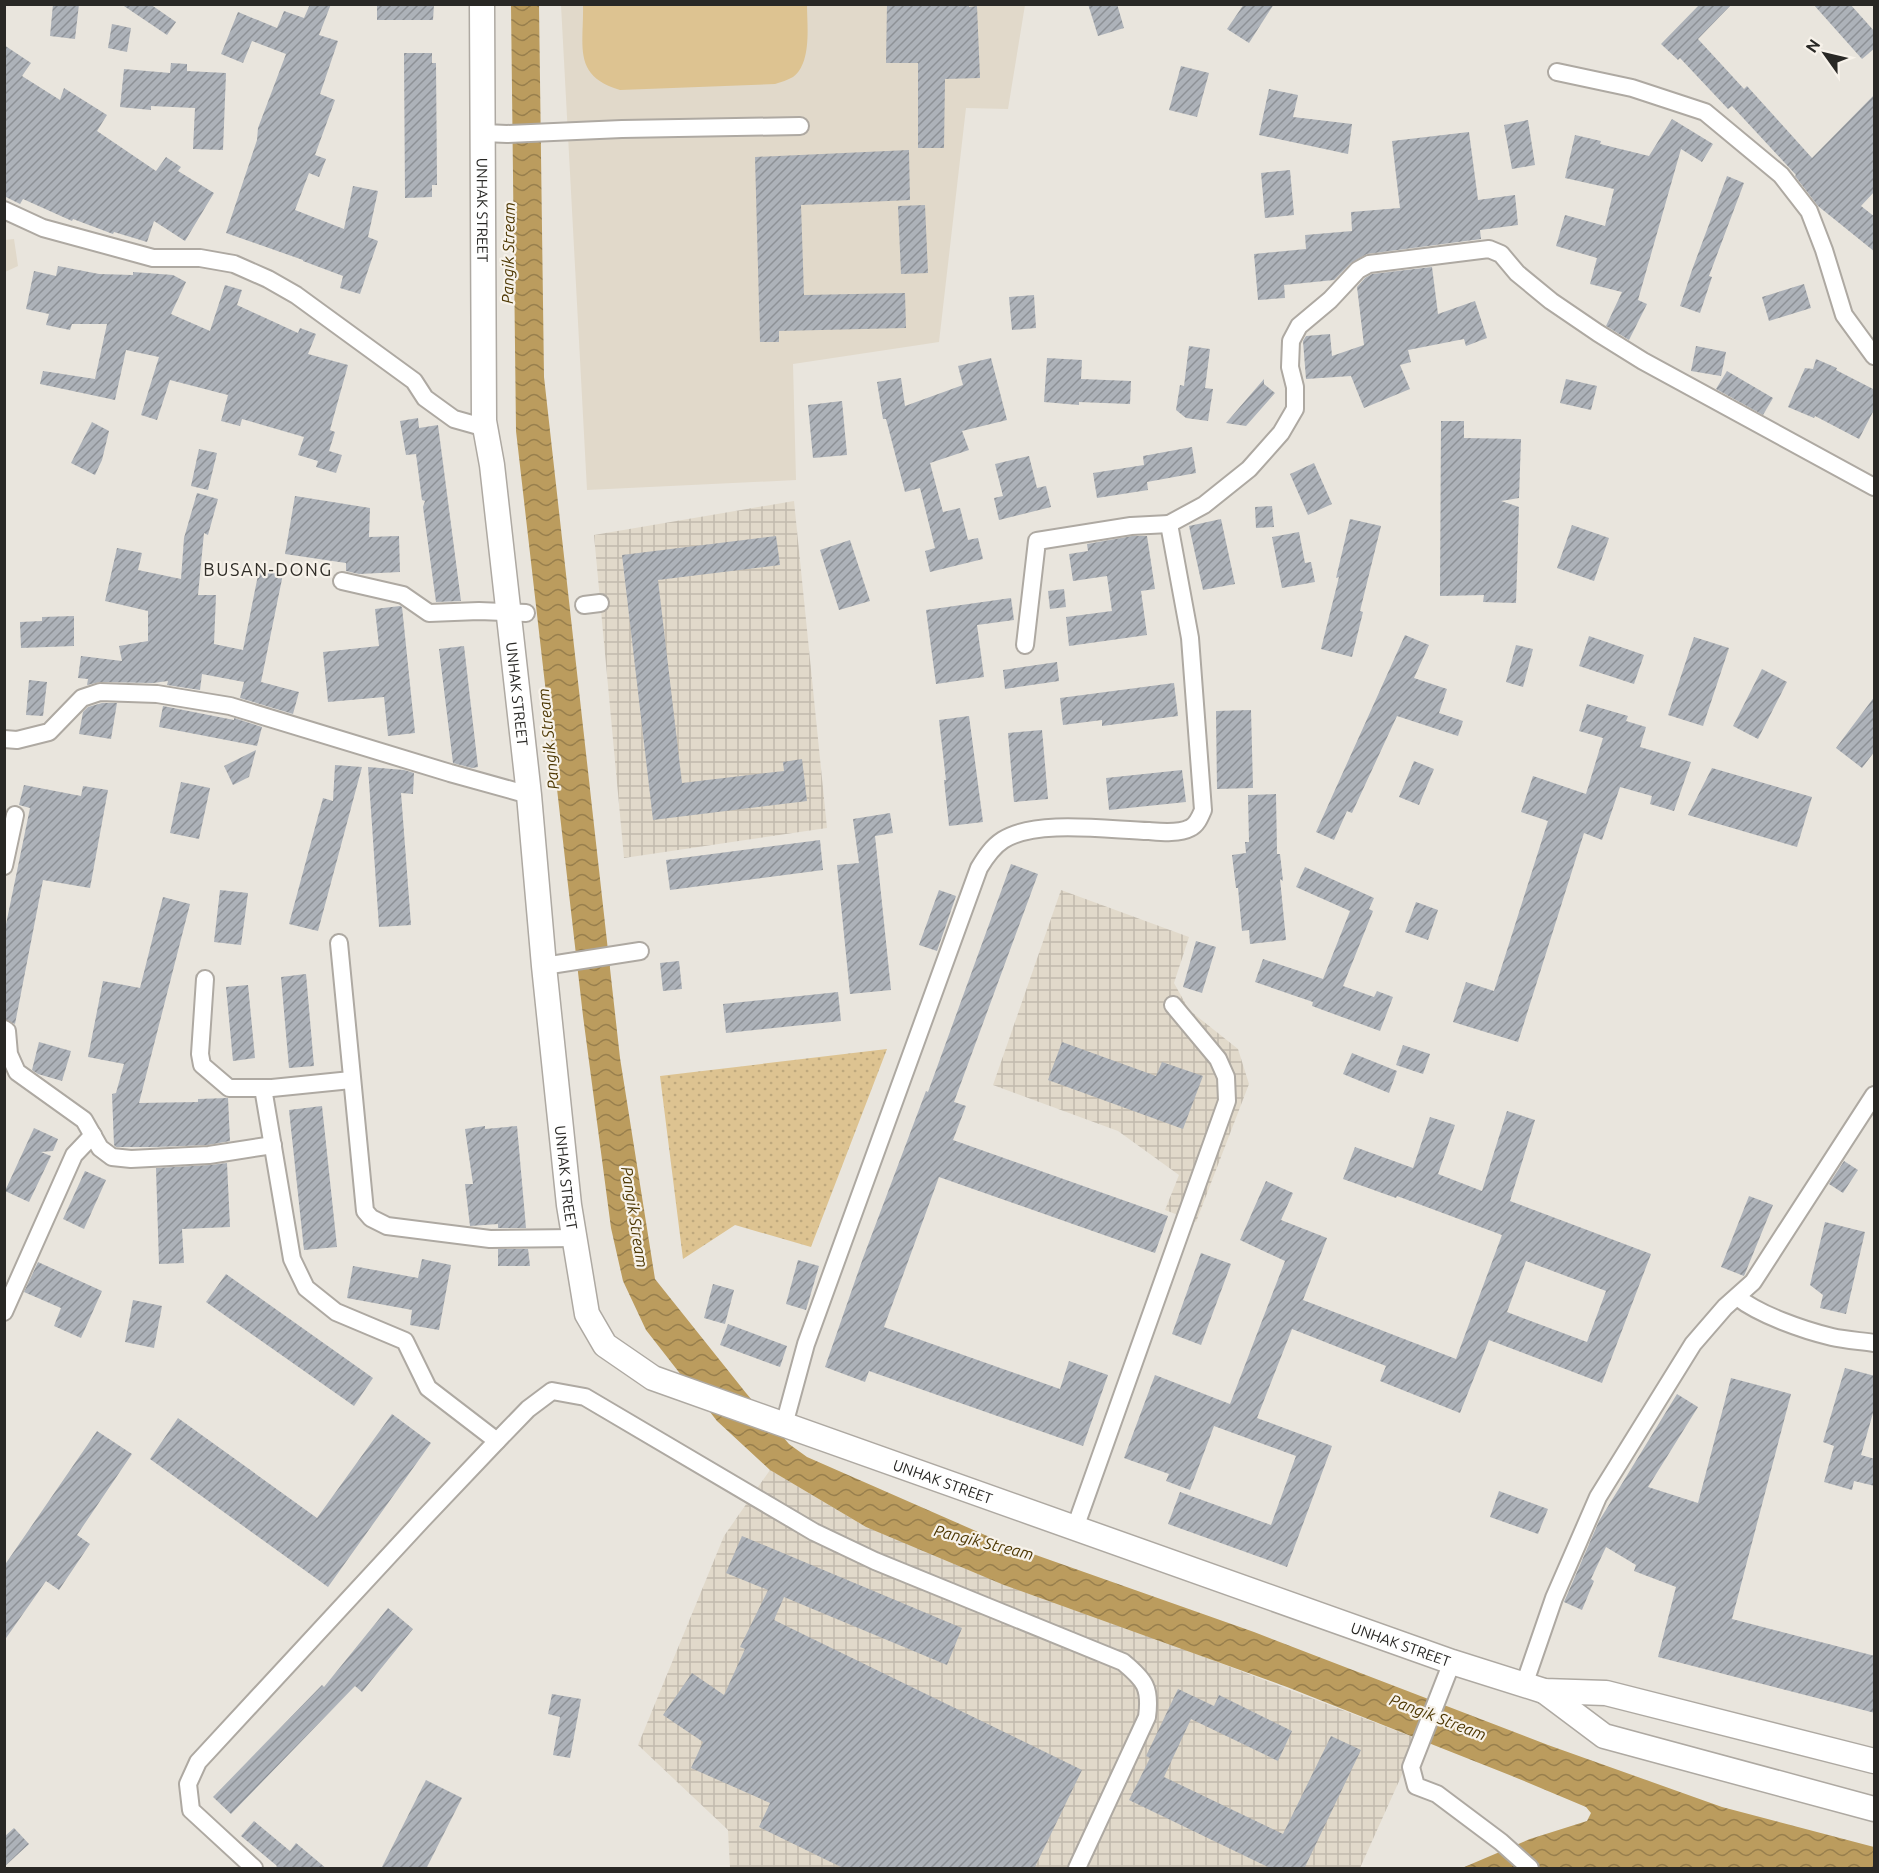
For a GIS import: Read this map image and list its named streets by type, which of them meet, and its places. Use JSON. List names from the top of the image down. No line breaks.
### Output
{"streets":{"main road":["UNHAK STREET"]},"districts":["BUSAN-DONG"],"water":["Pangik Stream"],"north":"top left"}
